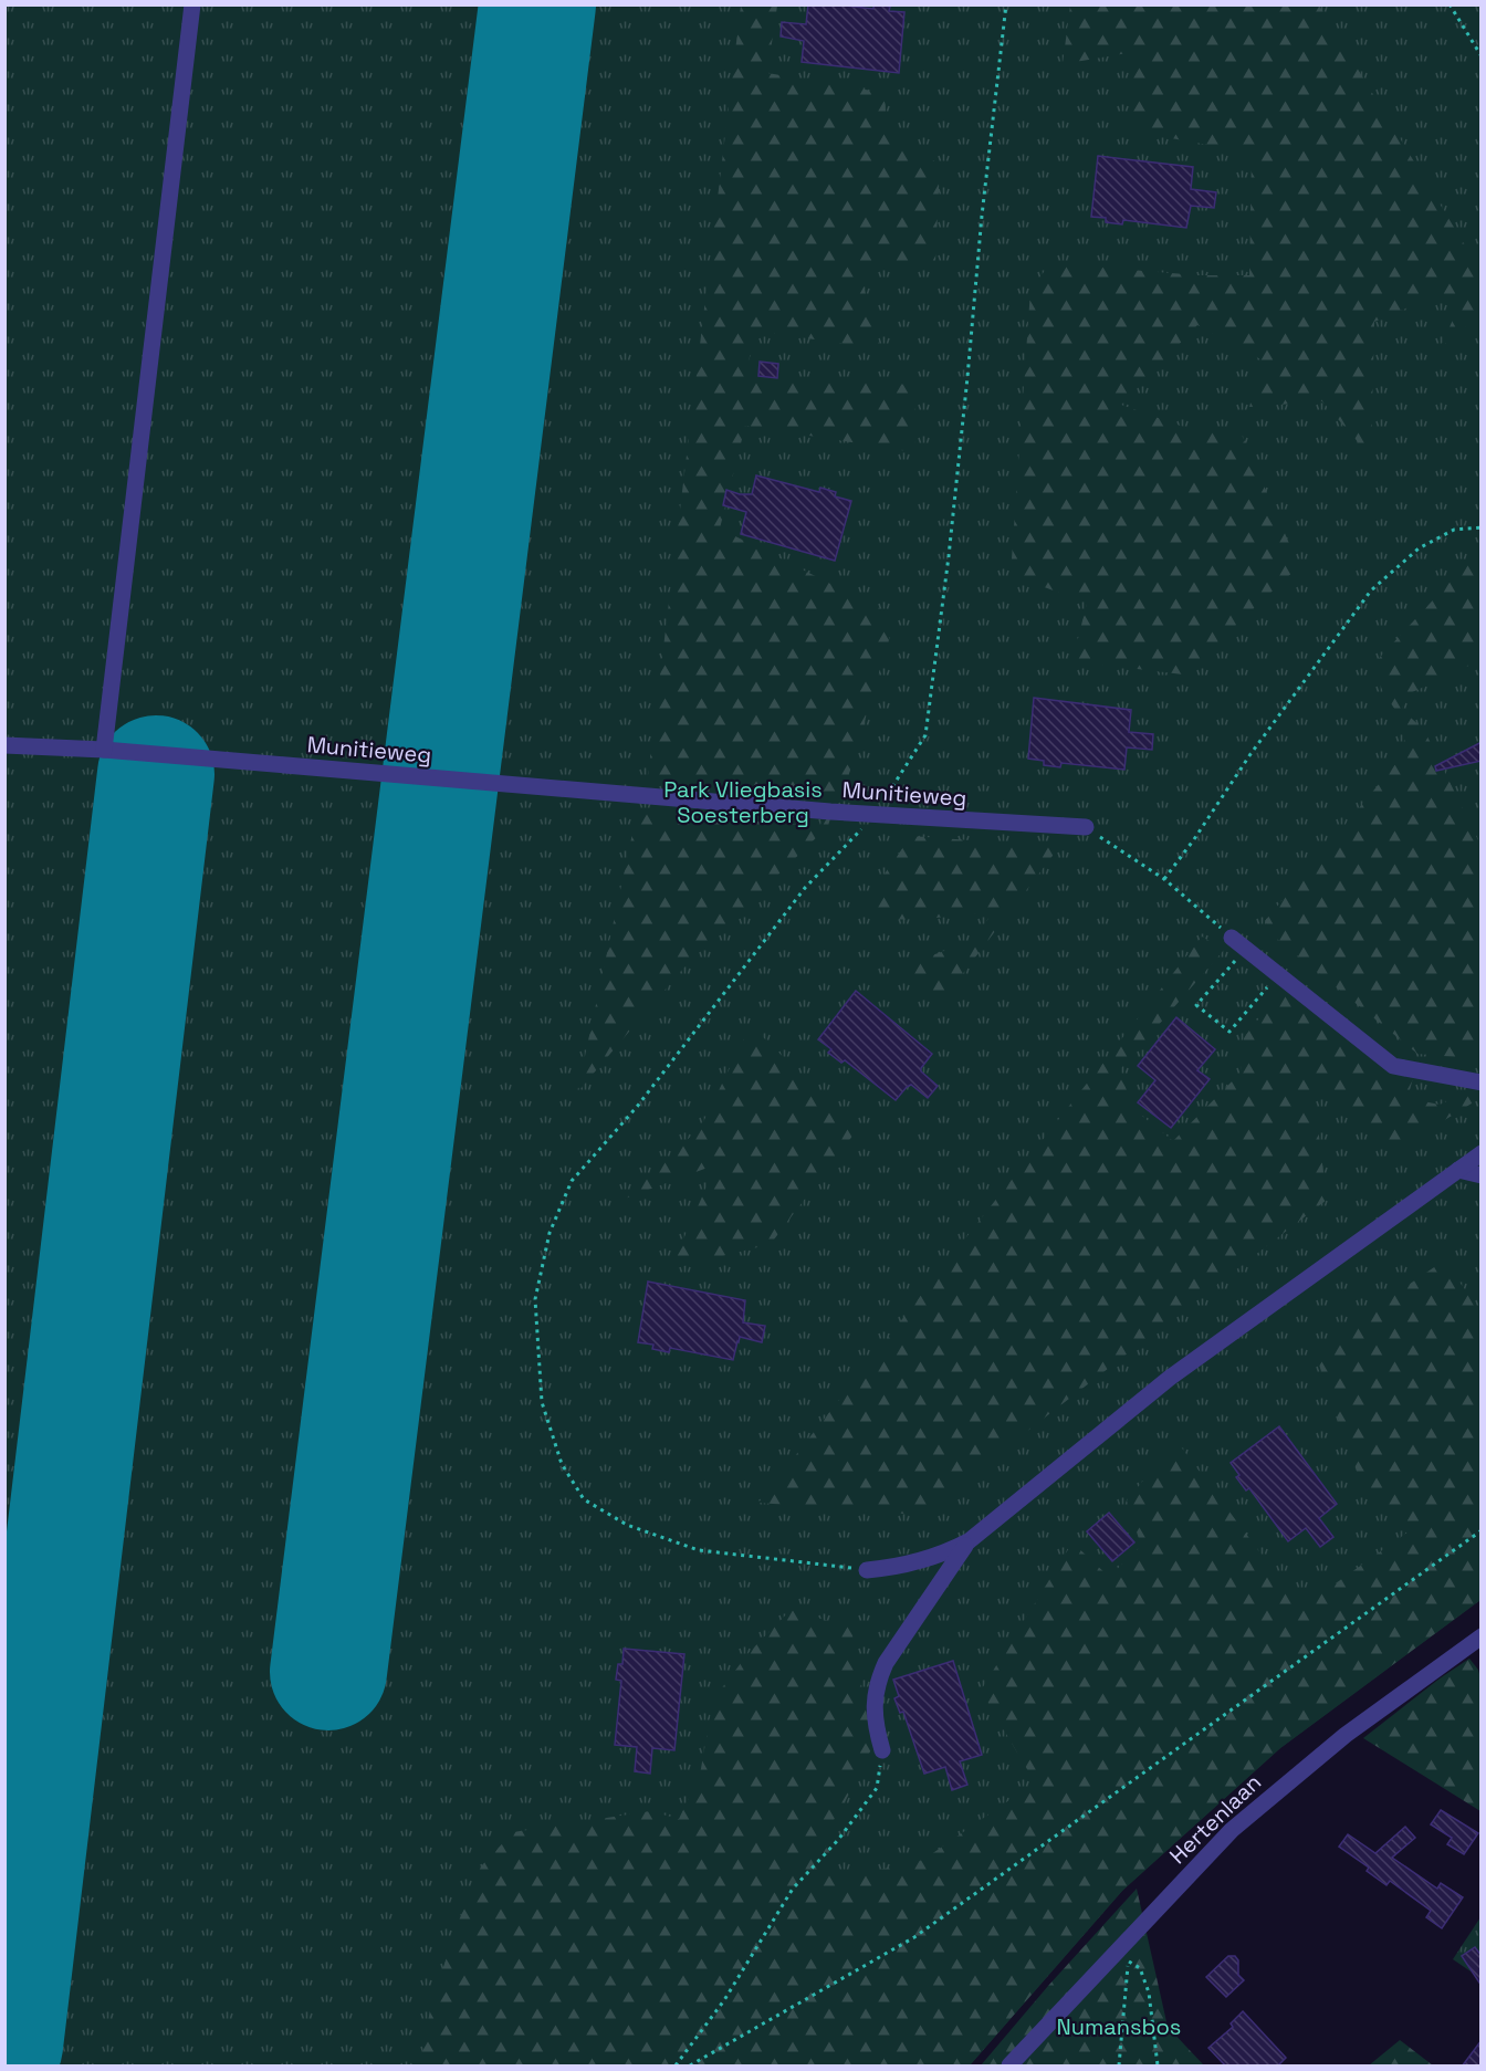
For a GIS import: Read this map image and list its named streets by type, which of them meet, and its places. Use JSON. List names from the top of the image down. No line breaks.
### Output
{"streets":{"street":["Munitieweg","Hertenlaan"]},"parks":["Park Vliegbasis Soesterberg","Numansbos"]}
